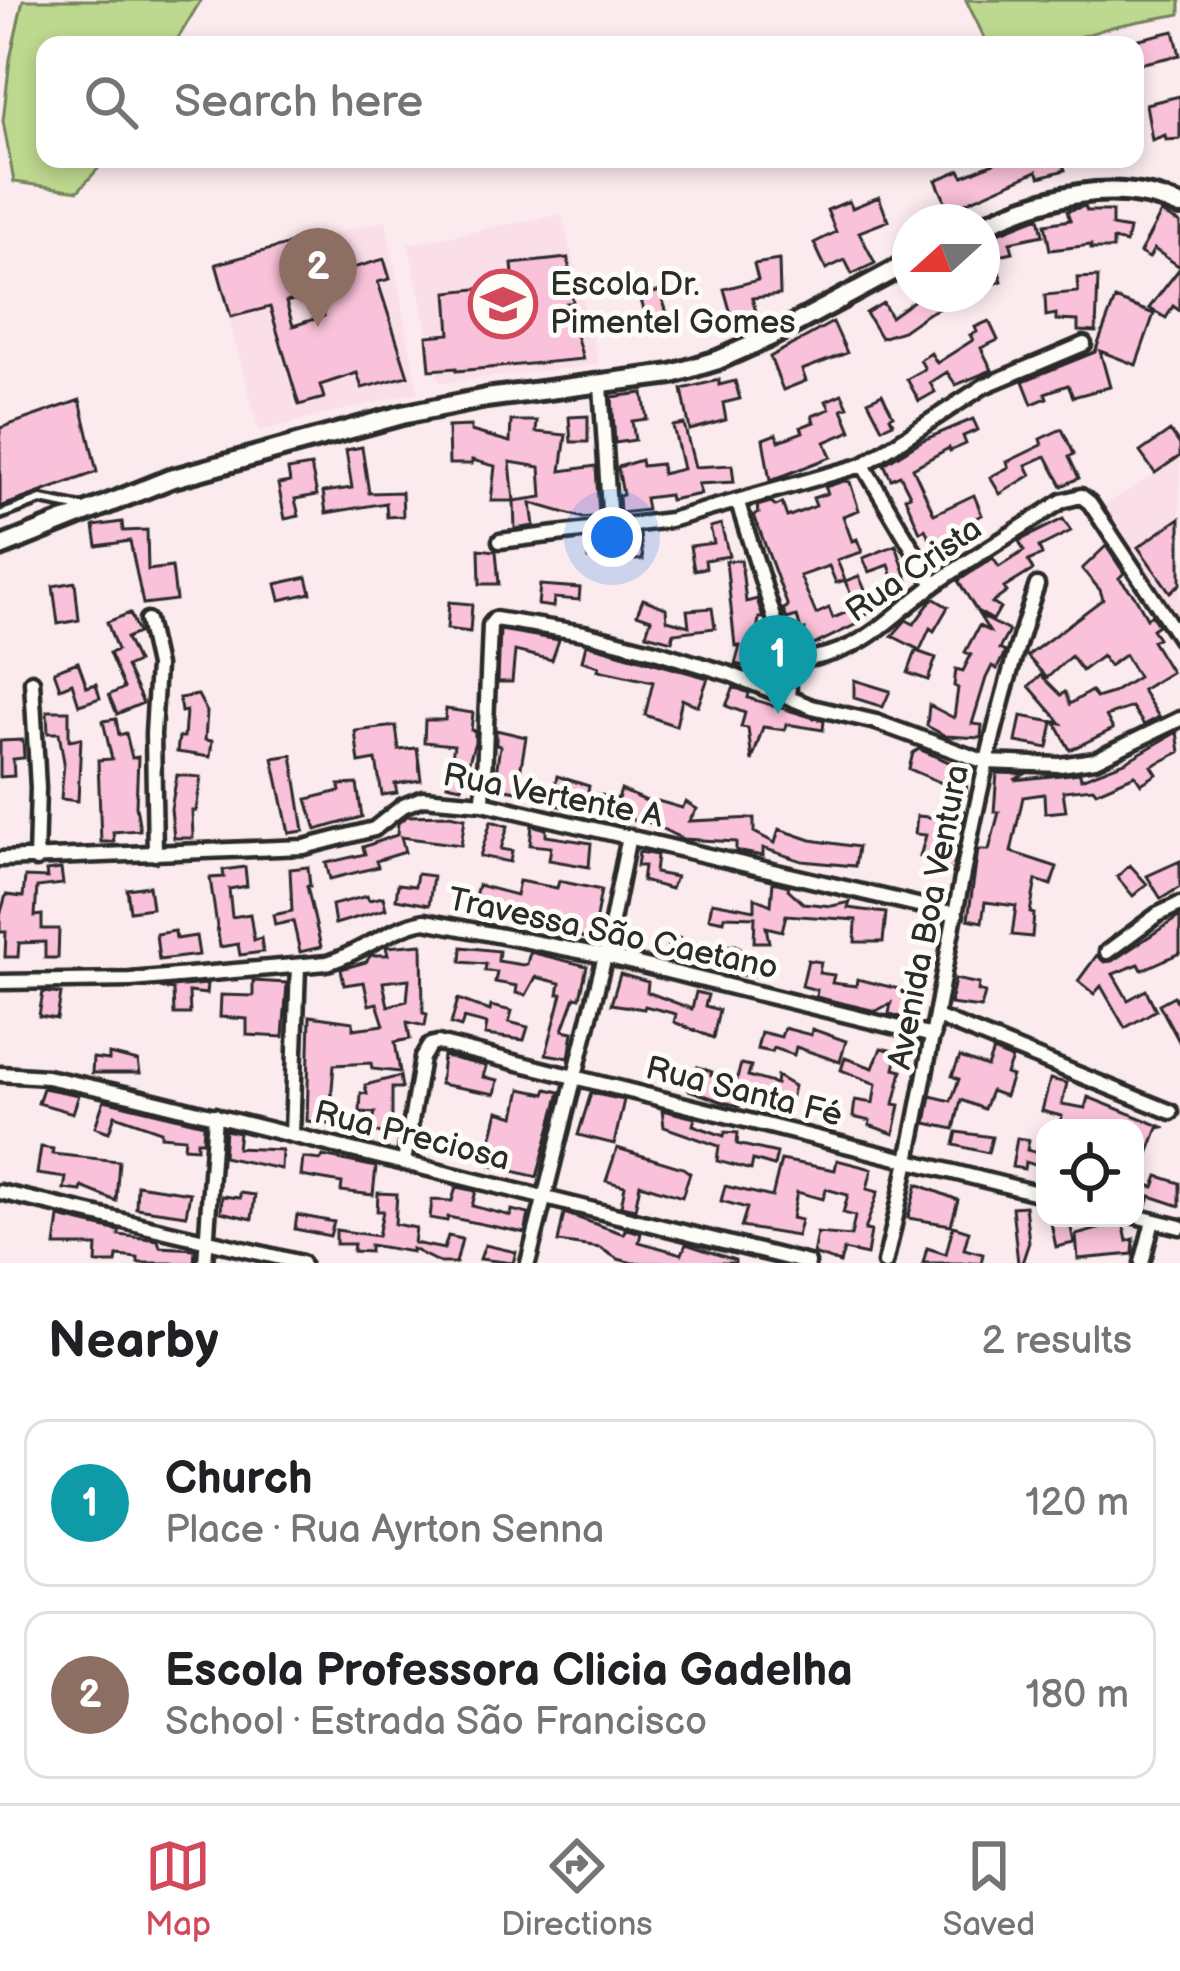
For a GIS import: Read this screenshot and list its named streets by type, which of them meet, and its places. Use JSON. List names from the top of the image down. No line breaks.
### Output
{"streets":{"street":["Rua Crista","Rua Vertente A","Avenida Boa Ventura","Travessa São Caetano","Rua Santa Fé","Rua Preciosa"]},"crossings":[["Rua Vertente A","Avenida Boa Ventura"],["Avenida Boa Ventura","Travessa São Caetano"],["Avenida Boa Ventura","Rua Santa Fé"],["Rua Santa Fé","Rua Preciosa"]],"places":{"school or university":["Escola Dr. Pimentel Gomes"]},"north":"left","page":{"search":"Search here","pins":["2","1"],"heading":["Nearby","2 results"],"list":[{"mark":"1","name":"Church","note":"Place · Rua Ayrton Senna","value":"120 m"},{"mark":"2","name":"Escola Professora Clicia Gadelha","note":"School · Estrada São Francisco","value":"180 m"}],"nav":["Map","Directions","Saved"]}}
